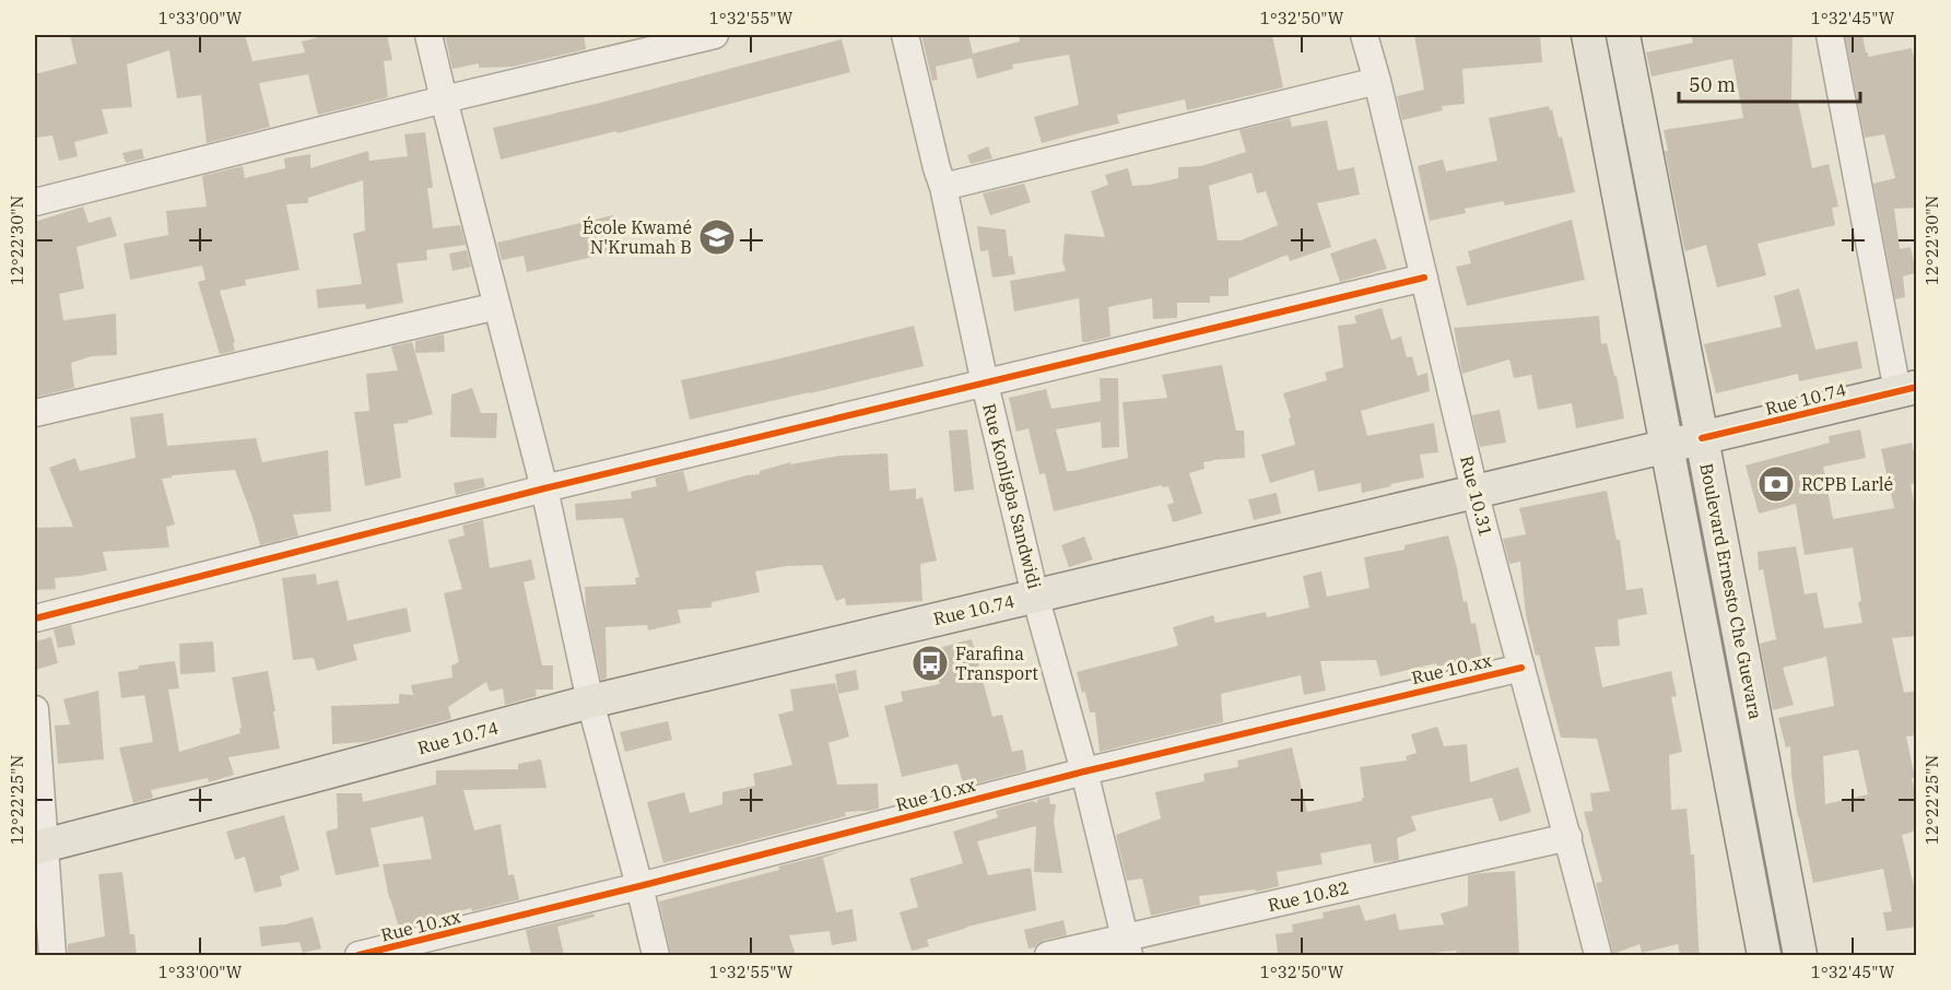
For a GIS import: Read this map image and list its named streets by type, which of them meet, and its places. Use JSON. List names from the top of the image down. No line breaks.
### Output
{"streets":{"main road":["Rue 10.74","Boulevard Ernesto Che Guevara"],"street":["Rue Konligba Sandwidi","Rue 10.31","Rue 10.xx","Rue 10.82"]},"crossings":[["Rue 10.74","Rue Konligba Sandwidi"],["Rue 10.74","Rue 10.31"],["Rue 10.74","Boulevard Ernesto Che Guevara"],["Rue Konligba Sandwidi","Rue 10.xx"],["Rue Konligba Sandwidi","Rue 10.82"],["Rue 10.31","Rue 10.xx"],["Rue 10.31","Rue 10.82"]],"places":{"school or university":["École Kwamé N'Krumah B"],"bank":["RCPB Larlé"],"bus stop":["Farafina Transport"]},"scale_bar":"50 m","coordinates":["1°33'00\"W","1°32'55\"W","1°32'50\"W","1°32'45\"W","12°22'30\"N","12°22'25\"N"]}
